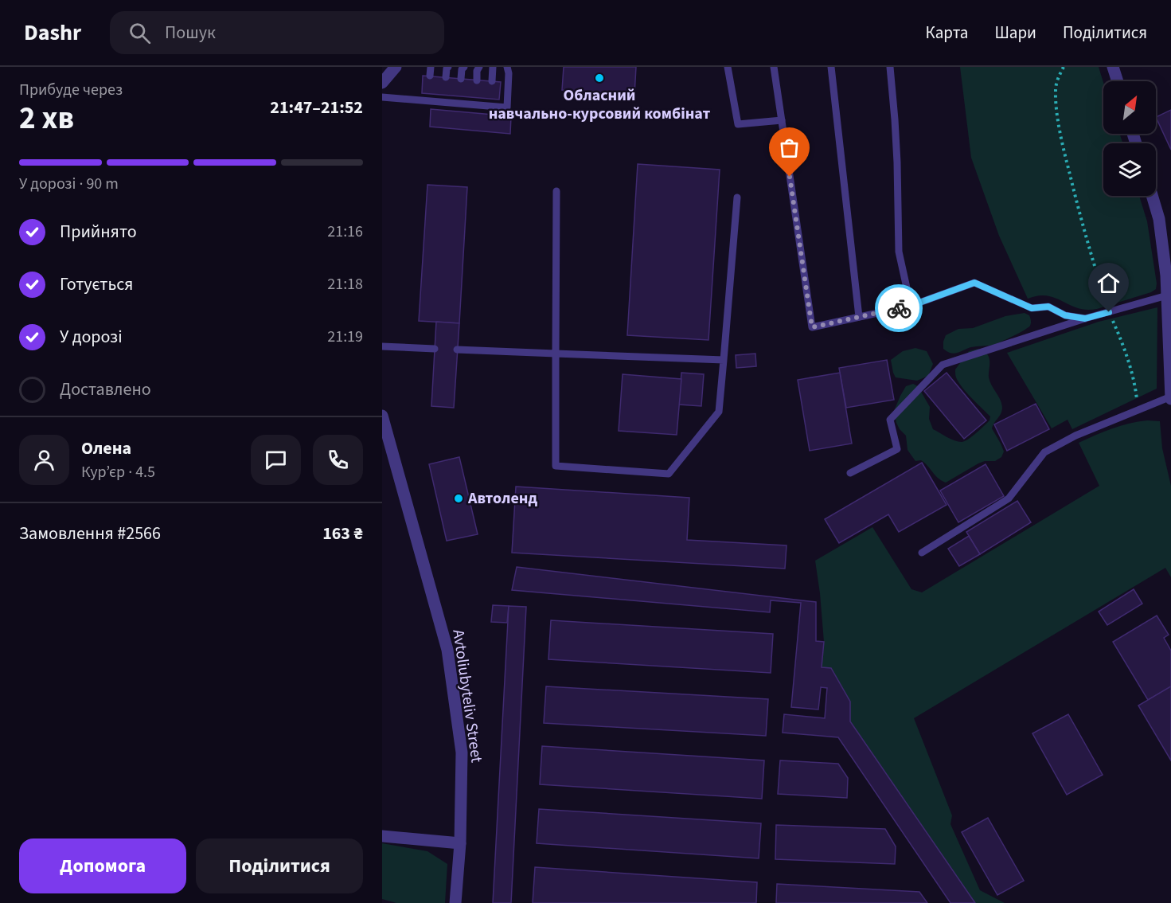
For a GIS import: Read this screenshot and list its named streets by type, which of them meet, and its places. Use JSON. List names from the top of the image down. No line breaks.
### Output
{"streets":{"street":["Avtoliubyteliv Street"]},"places":["Обласний навчально-курсовий комбінат","Автоленд"],"north":"top right","page":{"header":"Dashr","search":"Пошук","nav":["Карта","Шари","Поділитися"],"heading":["2 хв","Прибуде через","21:47–21:52"],"panel":["Олена","Кур’єр · 4.5","Замовлення #2566","163 ₴"],"bar":"У дорозі · 90 m","list":[["Прийнято","21:16"],["Готується","21:18"],["У дорозі","21:19"],"Доставлено"],"buttons":["Допомога","Поділитися"]}}
